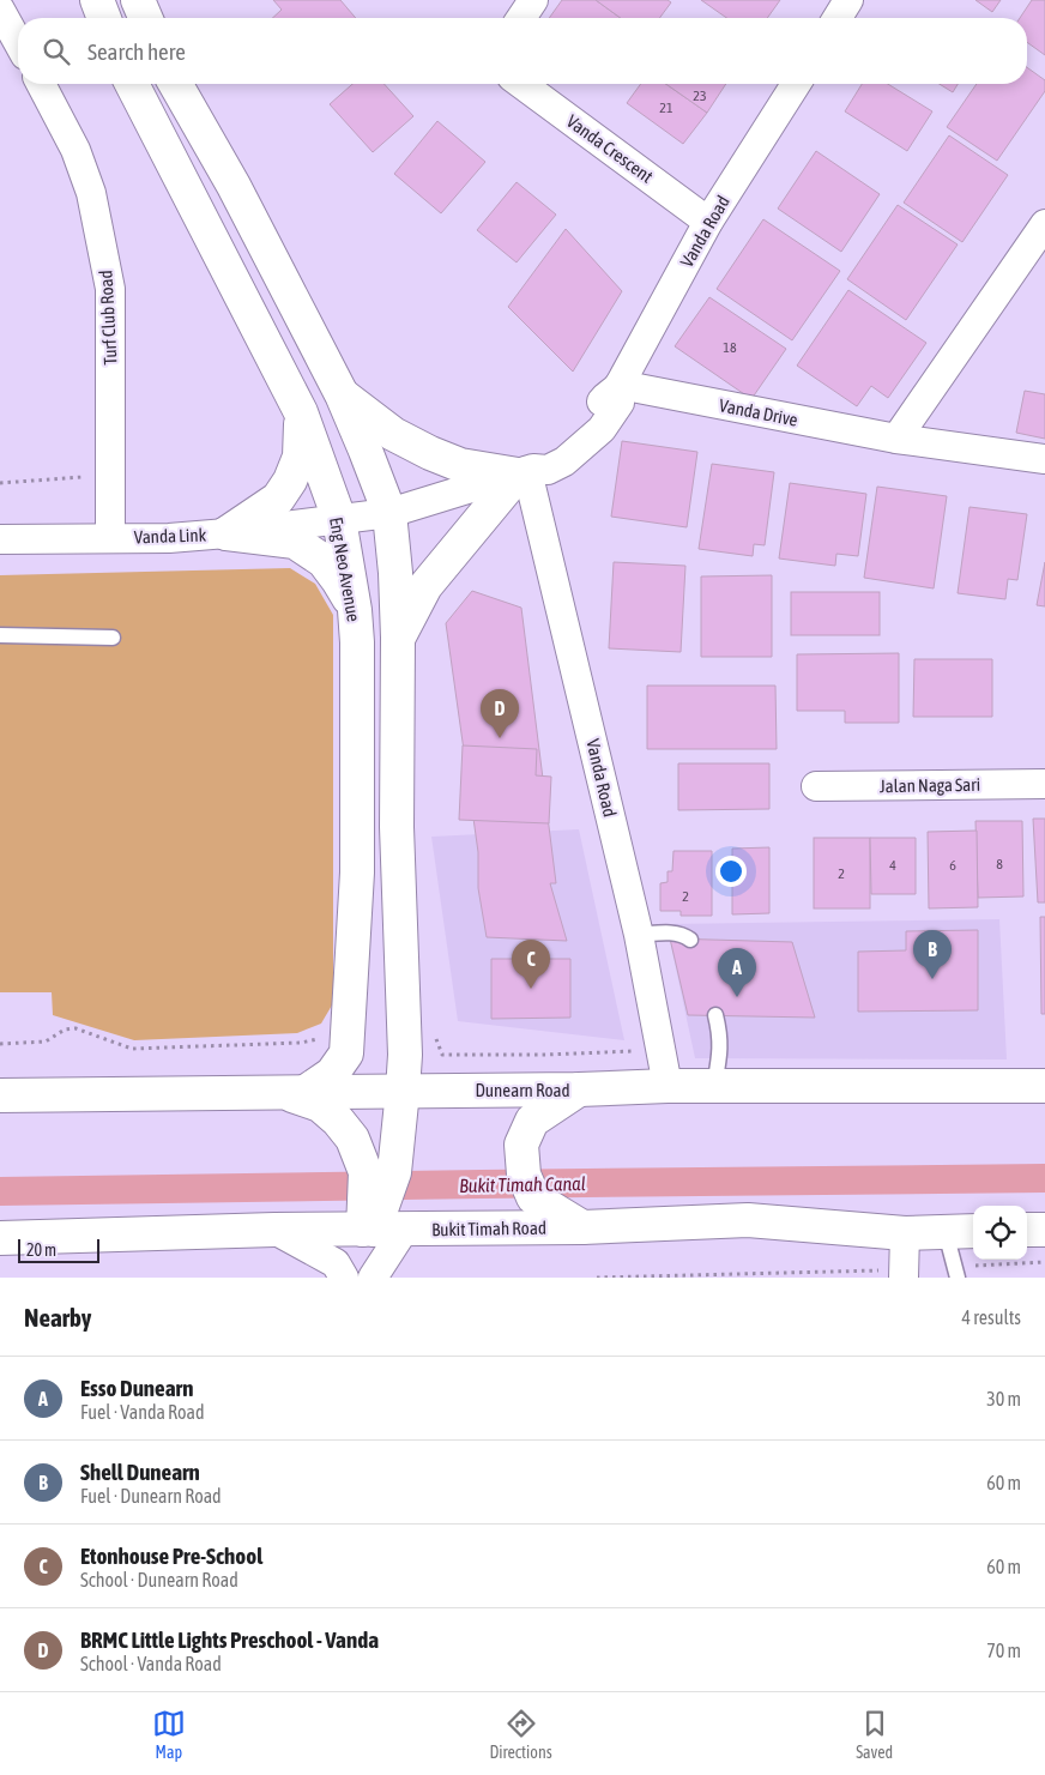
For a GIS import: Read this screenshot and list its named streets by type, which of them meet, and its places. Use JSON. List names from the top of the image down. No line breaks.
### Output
{"streets":{"main road":["Eng Neo Avenue","Dunearn Road","Bukit Timah Road"],"street":["Vanda Crescent","Vanda Road","Turf Club Road","Vanda Drive","Vanda Link","Jalan Naga Sari"]},"crossings":[["Vanda Crescent","Vanda Road"],["Vanda Road","Vanda Drive"],["Vanda Road","Dunearn Road"],["Turf Club Road","Vanda Link"],["Vanda Link","Eng Neo Avenue"],["Eng Neo Avenue","Dunearn Road"]],"water":["Bukit Timah Canal"],"house_numbers":["23","21","18","8","4","6","2","2"],"scale_bar":"20 m","page":{"search":"Search here","pins":["D","B","C","A"],"scale":"20 m","heading":["Nearby","4 results"],"list":[{"mark":"A","name":"Esso Dunearn","note":"Fuel · Vanda Road","value":"30 m"},{"mark":"B","name":"Shell Dunearn","note":"Fuel · Dunearn Road","value":"60 m"},{"mark":"C","name":"Etonhouse Pre-School","note":"School · Dunearn Road","value":"60 m"},{"mark":"D","name":"BRMC Little Lights Preschool - Vanda","note":"School · Vanda Road","value":"70 m"}],"nav":["Map","Directions","Saved"]}}
